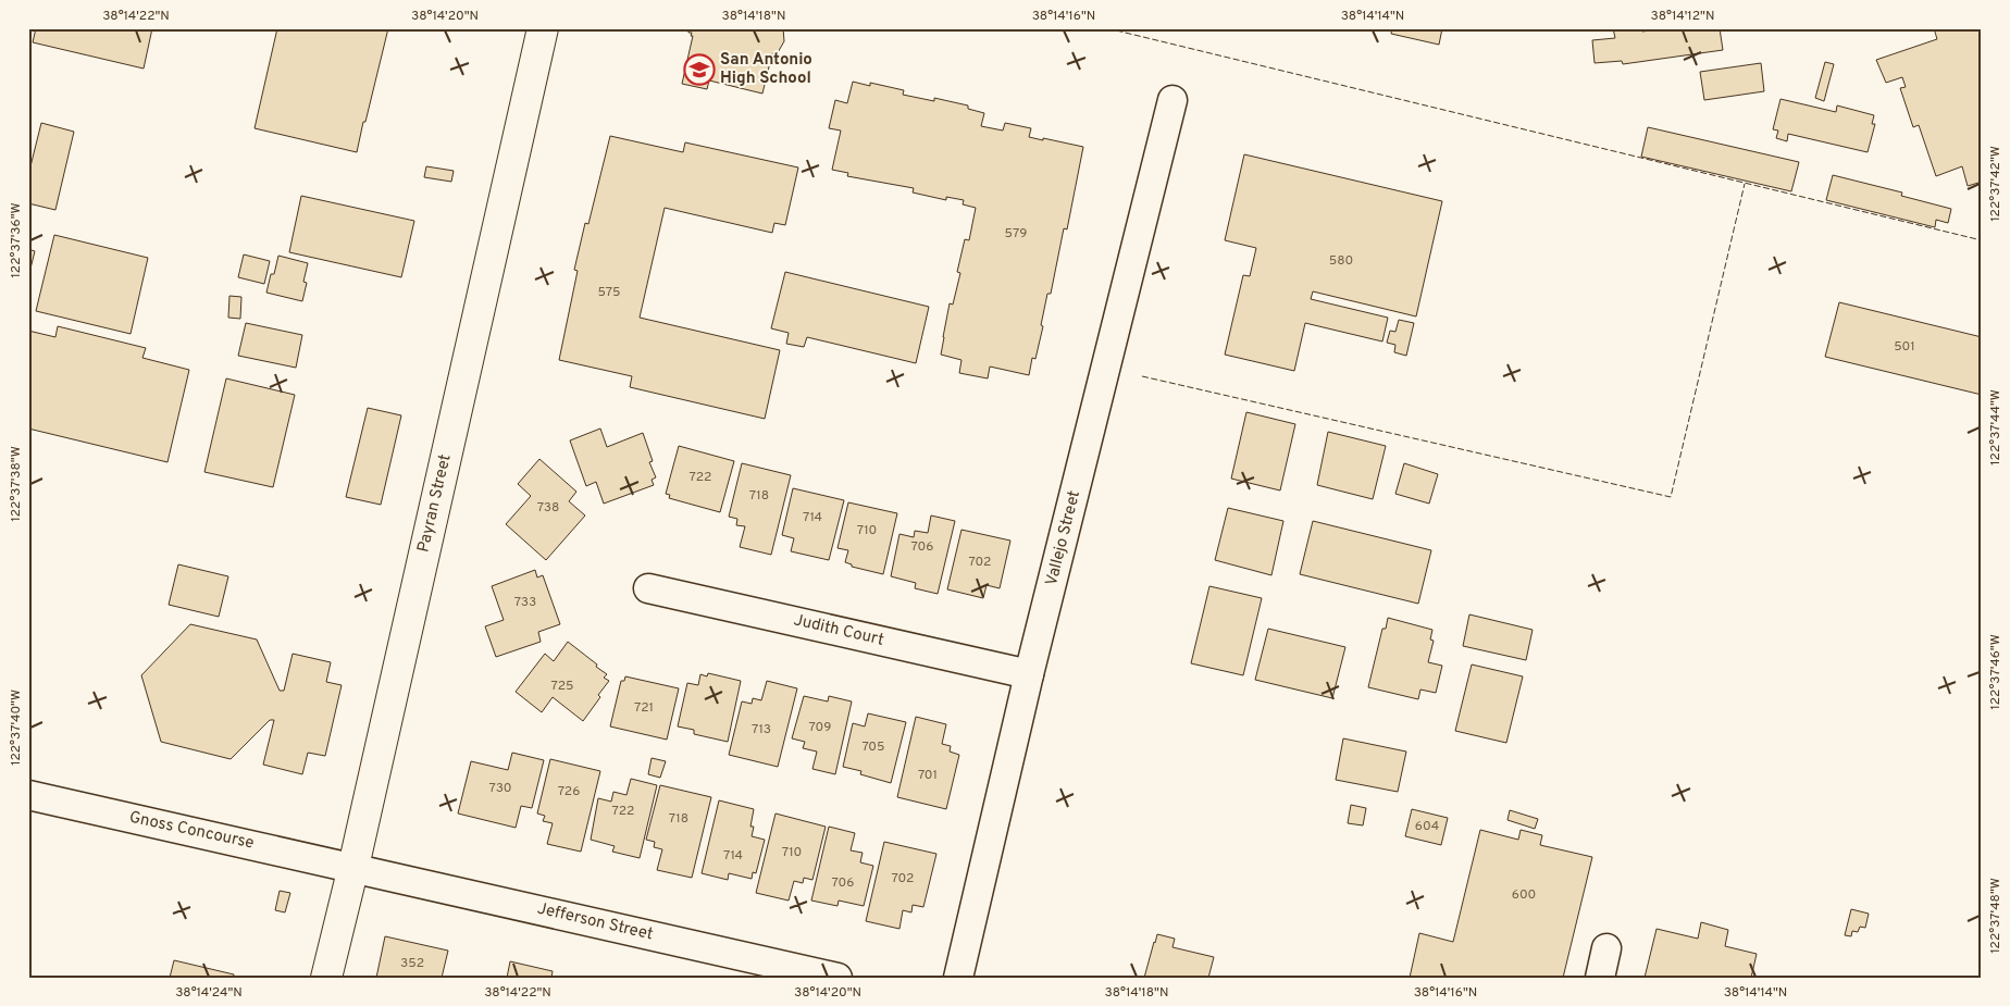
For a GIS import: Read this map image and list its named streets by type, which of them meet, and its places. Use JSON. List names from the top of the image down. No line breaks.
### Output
{"streets":{"main road":["Payran Street"],"street":["Vallejo Street","Judith Court","Gnoss Concourse","Jefferson Street"]},"crossings":[["Payran Street","Gnoss Concourse"],["Payran Street","Jefferson Street"],["Vallejo Street","Judith Court"],["Gnoss Concourse","Jefferson Street"]],"places":{"school or university":["San Antonio High School"]},"house_numbers":["579","580","575","501","722","718","738","714","710","706","702","733","725","721","709","713","705","701","730","726","722","718","604","710","714","702","706","600","352"],"coordinates":["38°14'22\"N","38°14'20\"N","38°14'18\"N","38°14'16\"N","38°14'14\"N","38°14'12\"N","122°37'42\"W","122°37'36\"W","122°37'44\"W","122°37'38\"W","122°37'46\"W","122°37'40\"W","122°37'48\"W","38°14'24\"N"]}
